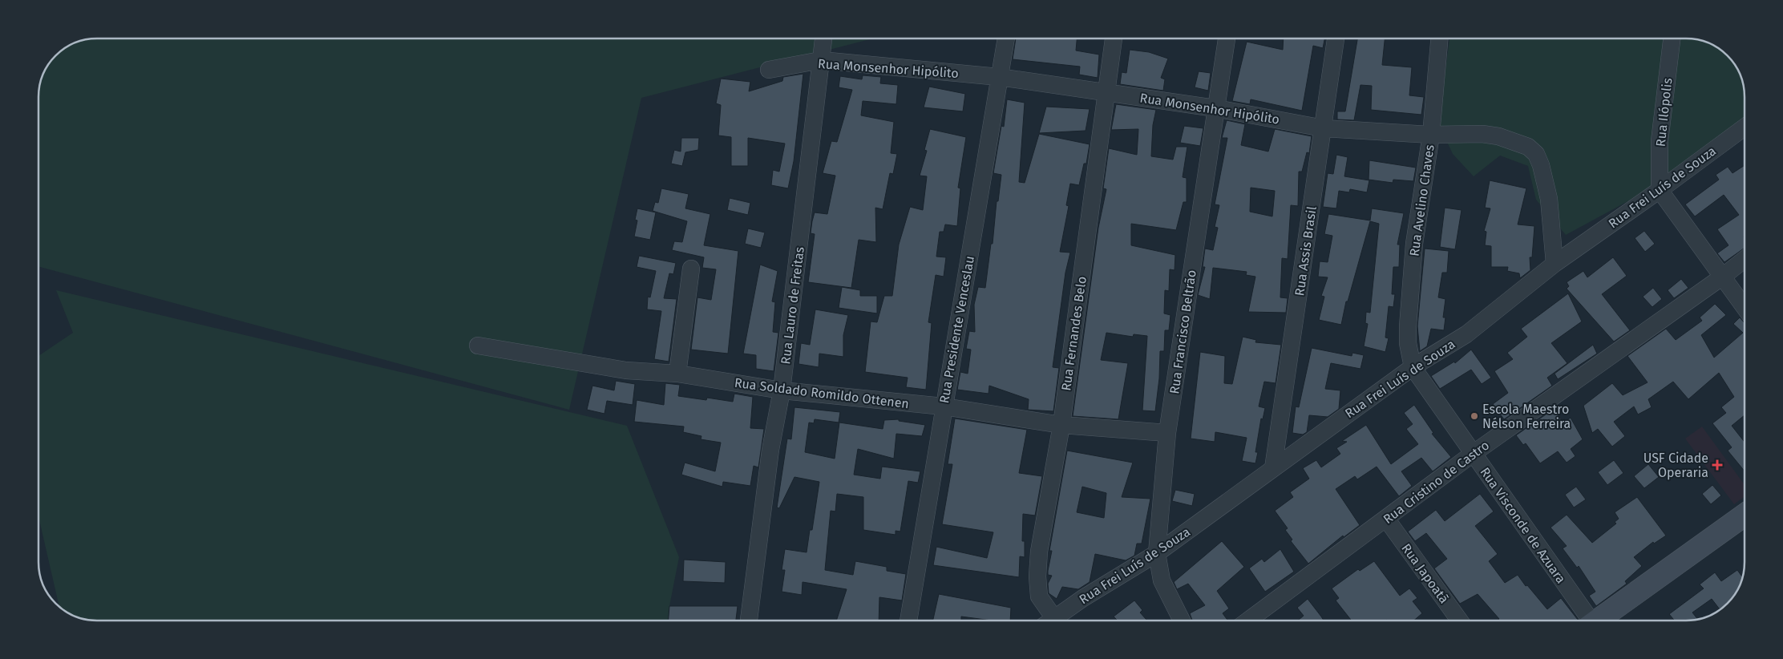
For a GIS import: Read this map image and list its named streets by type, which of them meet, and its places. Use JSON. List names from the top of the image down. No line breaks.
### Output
{"streets":{"street":["Rua Monsenhor Hipólito","Rua Ilópolis","Rua Frei Luís de Souza","Rua Avelino Chaves","Rua Assis Brasil","Rua Lauro de Freitas","Rua Presidente Venceslau","Rua Francisco Beltrão","Rua Fernandes Belo","Rua Soldado Romildo Ottenen","Rua Cristino de Castro","Rua Visconde de Azuara","Rua Japoatã"]},"crossings":[["Rua Monsenhor Hipólito","Rua Frei Luís de Souza"],["Rua Monsenhor Hipólito","Rua Avelino Chaves"],["Rua Monsenhor Hipólito","Rua Assis Brasil"],["Rua Monsenhor Hipólito","Rua Lauro de Freitas"],["Rua Monsenhor Hipólito","Rua Presidente Venceslau"],["Rua Monsenhor Hipólito","Rua Francisco Beltrão"],["Rua Monsenhor Hipólito","Rua Fernandes Belo"],["Rua Ilópolis","Rua Frei Luís de Souza"],["Rua Frei Luís de Souza","Rua Avelino Chaves"],["Rua Frei Luís de Souza","Rua Assis Brasil"],["Rua Frei Luís de Souza","Rua Francisco Beltrão"],["Rua Frei Luís de Souza","Rua Visconde de Azuara"],["Rua Avelino Chaves","Rua Visconde de Azuara"],["Rua Lauro de Freitas","Rua Soldado Romildo Ottenen"],["Rua Presidente Venceslau","Rua Soldado Romildo Ottenen"],["Rua Francisco Beltrão","Rua Soldado Romildo Ottenen"],["Rua Fernandes Belo","Rua Soldado Romildo Ottenen"],["Rua Cristino de Castro","Rua Visconde de Azuara"],["Rua Cristino de Castro","Rua Japoatã"]],"places":{"other":["Escola Maestro Nélson Ferreira"],"health":["USF Cidade Operaria"]}}
